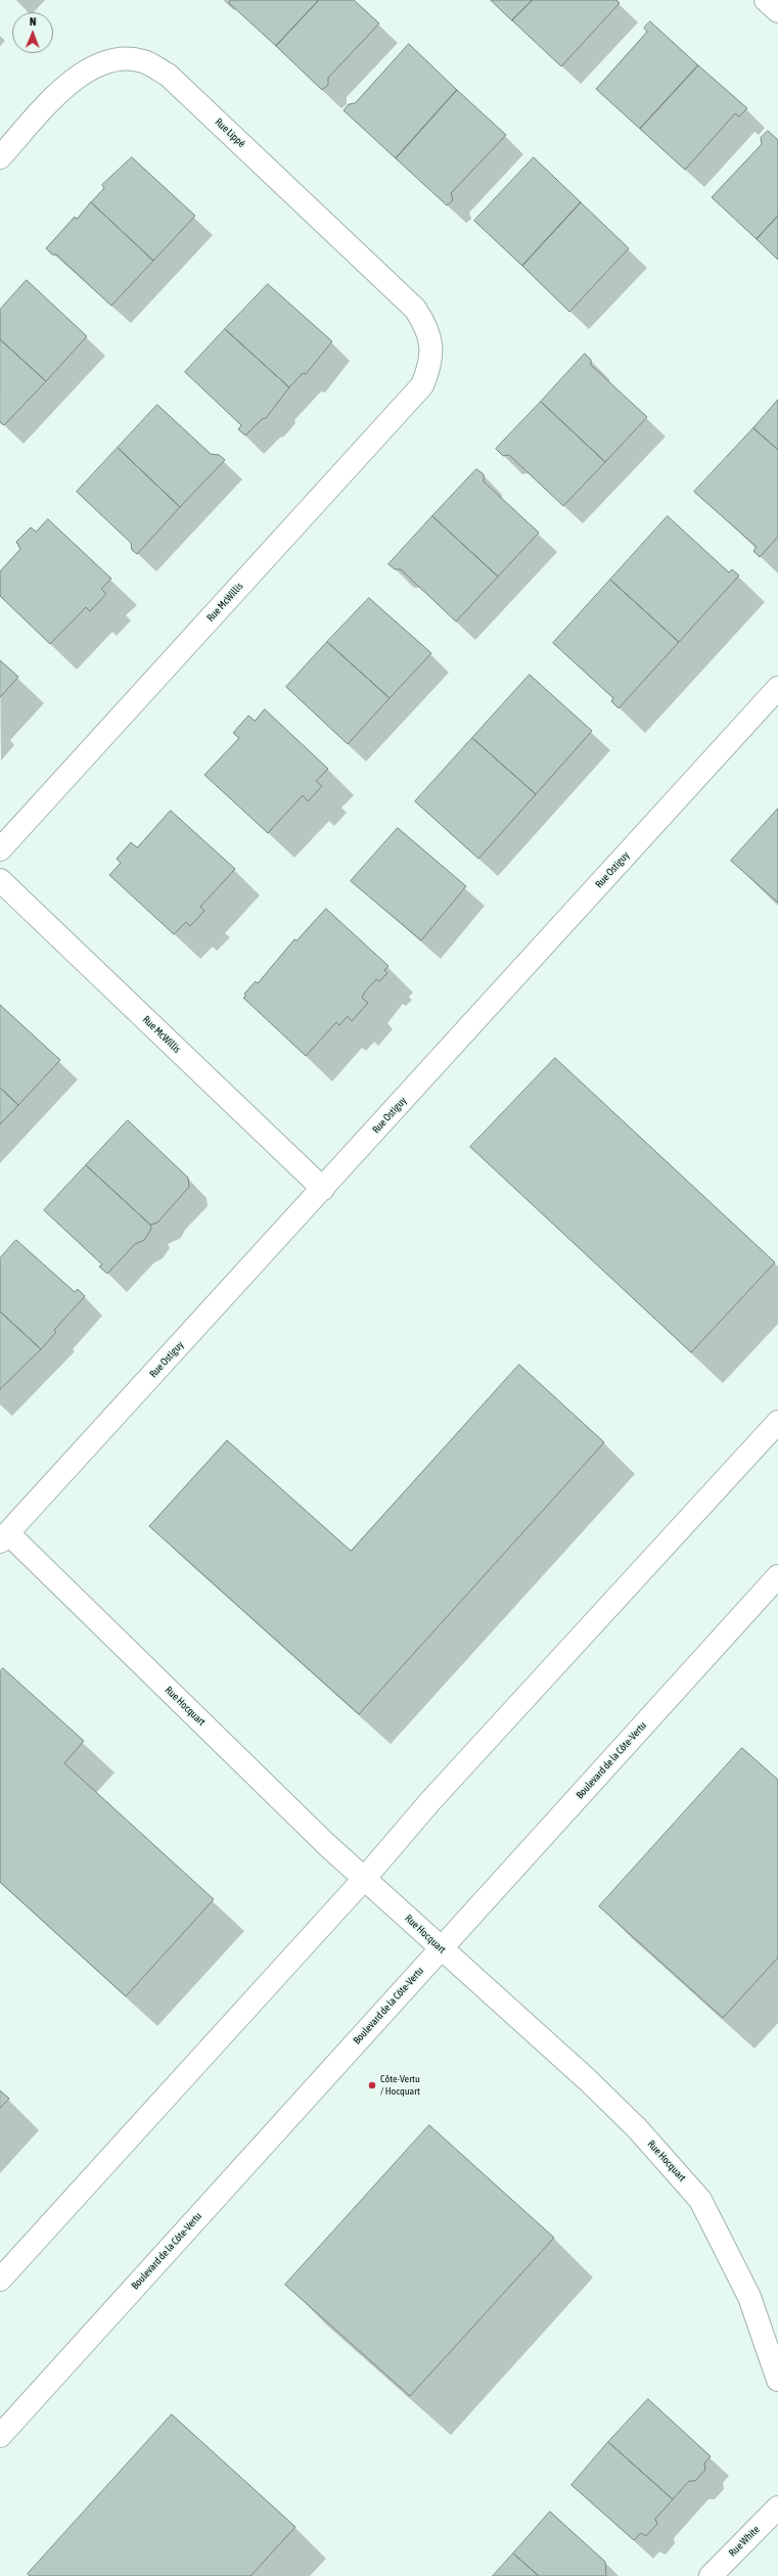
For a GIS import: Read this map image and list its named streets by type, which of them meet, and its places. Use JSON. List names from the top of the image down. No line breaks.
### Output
{"streets":{"street":["Rue Lippé","Rue McWillis","Rue Ostiguy","Rue Hocquart","Boulevard de la Côte-Vertu","Rue White"]},"crossings":[["Rue Lippé","Rue McWillis"],["Rue McWillis","Rue Ostiguy"],["Rue Ostiguy","Rue Hocquart"],["Rue Hocquart","Boulevard de la Côte-Vertu"]],"places":["Côte-Vertu / Hocquart"],"north":"top"}
